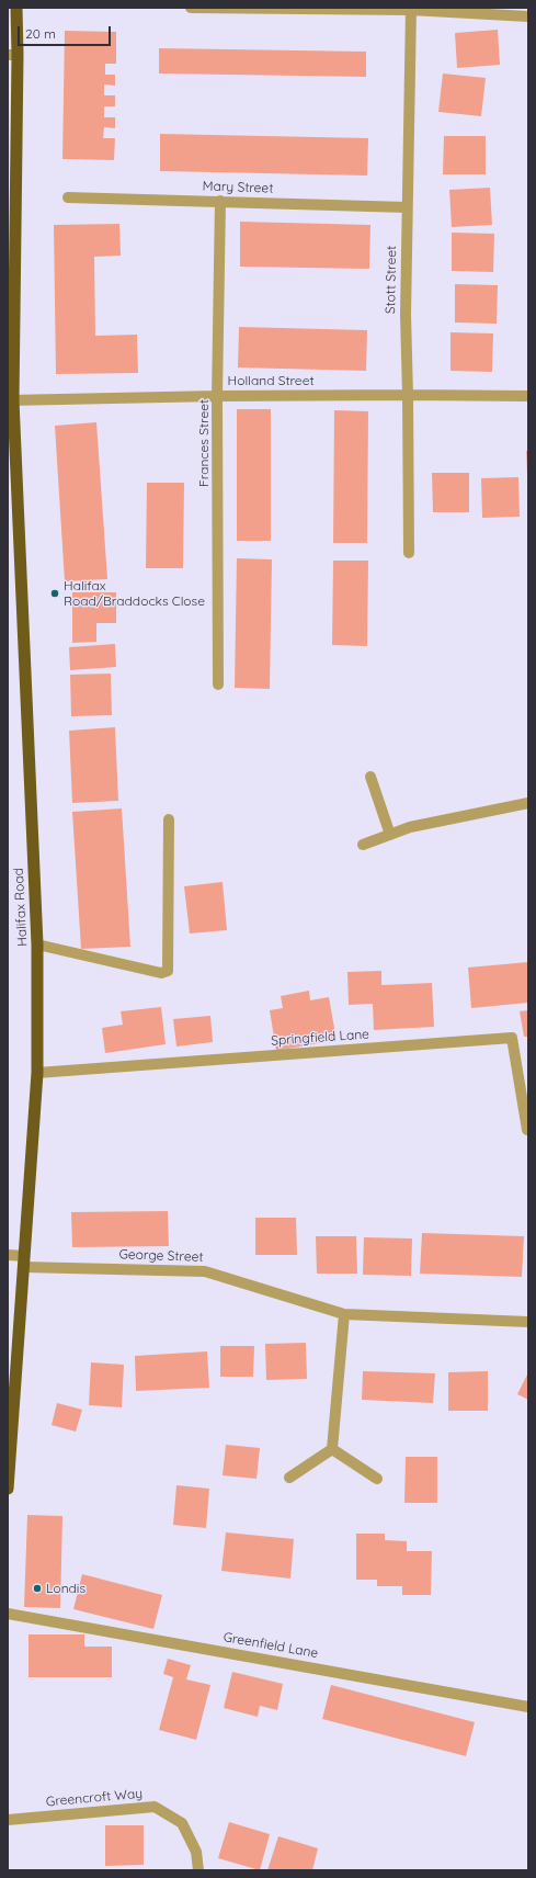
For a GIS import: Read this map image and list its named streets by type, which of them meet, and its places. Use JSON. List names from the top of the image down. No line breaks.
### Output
{"streets":{"highway":["Halifax Road"],"street":["Mary Street","Stott Street","Holland Street","Frances Street","Springfield Lane","George Street","Greenfield Lane","Greencroft Way"]},"crossings":[["Mary Street","Stott Street"],["Mary Street","Frances Street"],["Stott Street","Holland Street"],["Holland Street","Frances Street"],["Holland Street","Halifax Road"],["Halifax Road","Springfield Lane"],["Halifax Road","George Street"]],"places":["Halifax Road/Braddocks Close","Londis"],"scale_bar":"20 m"}
